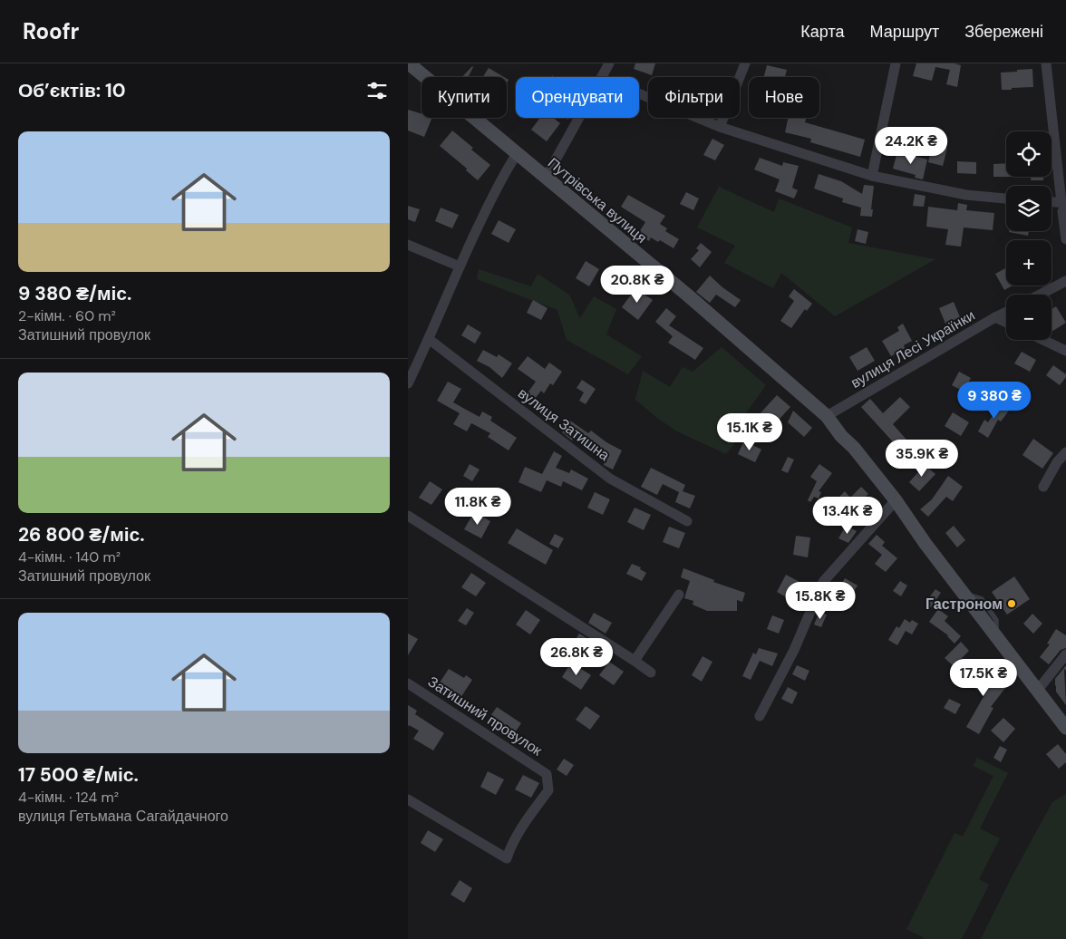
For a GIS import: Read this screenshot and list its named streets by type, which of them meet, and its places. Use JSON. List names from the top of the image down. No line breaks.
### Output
{"streets":{"main road":["Путрівська вулиця"],"street":["вулиця Лесі Українки","вулиця Затишна","Затишний провулок"]},"crossings":[["Путрівська вулиця","вулиця Лесі Українки"]],"places":["Гастроном"],"page":{"header":"Roofr","nav":["Карта","Маршрут","Збережені"],"heading":"Об’єктів: 10","chip":["Купити","Орендувати","Фільтри","Нове"],"list":[{"name":"9 380 ₴/міс.","note":"2-кімн. · 60 m² · Затишний провулок"},{"name":"26 800 ₴/міс.","note":"4-кімн. · 140 m² · Затишний провулок"},{"name":"17 500 ₴/міс.","note":"4-кімн. · 124 m² · вулиця Гетьмана Сагайдачного"}],"price":["24.2K ₴","20.8K ₴","9 380 ₴","15.1K ₴","35.9K ₴","11.8K ₴","13.4K ₴","15.8K ₴","26.8K ₴","17.5K ₴"],"map_buttons":["+","−"]}}
